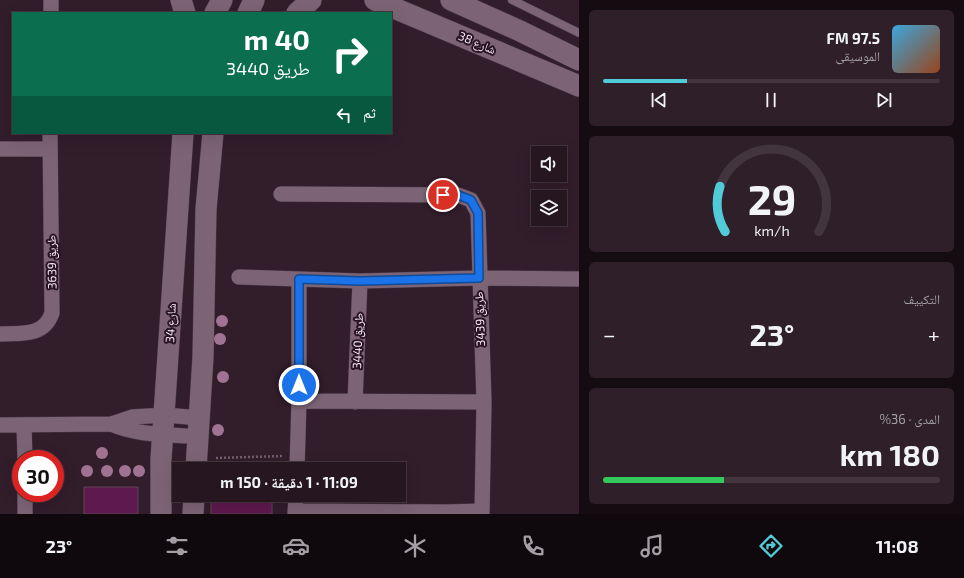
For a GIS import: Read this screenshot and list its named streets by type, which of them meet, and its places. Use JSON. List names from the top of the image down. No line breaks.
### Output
{"streets":{"street":["شارع 38","طريق 3639","طريق 3439","شارع 34","طريق 3440"]},"page":{"turn":["40 m","طريق 3440"],"song":["97.5 FM","الموسيقى"],"then":"ثم","tile":["التكييف",["المدى · 36%","180 km"]],"heat":["−","23°","+"],"limit":"30","trip":"11:09 · 1 دقيقة · 150 m","tabs":["11:08","23°"],"gauge":["29","km/h"]}}
